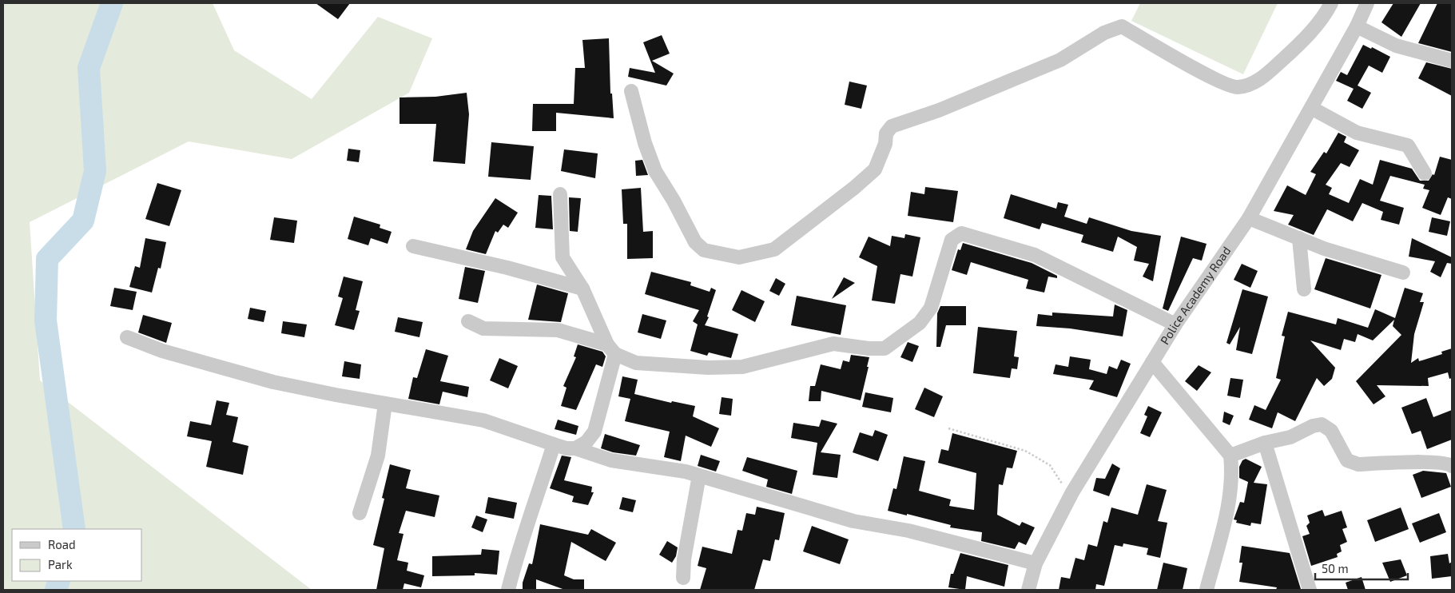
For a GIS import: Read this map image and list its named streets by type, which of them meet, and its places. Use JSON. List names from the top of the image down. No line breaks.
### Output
{"streets":{"street":["Police Academy Road"]},"legend":["Road","Park"],"scale_bar":"50 m"}
